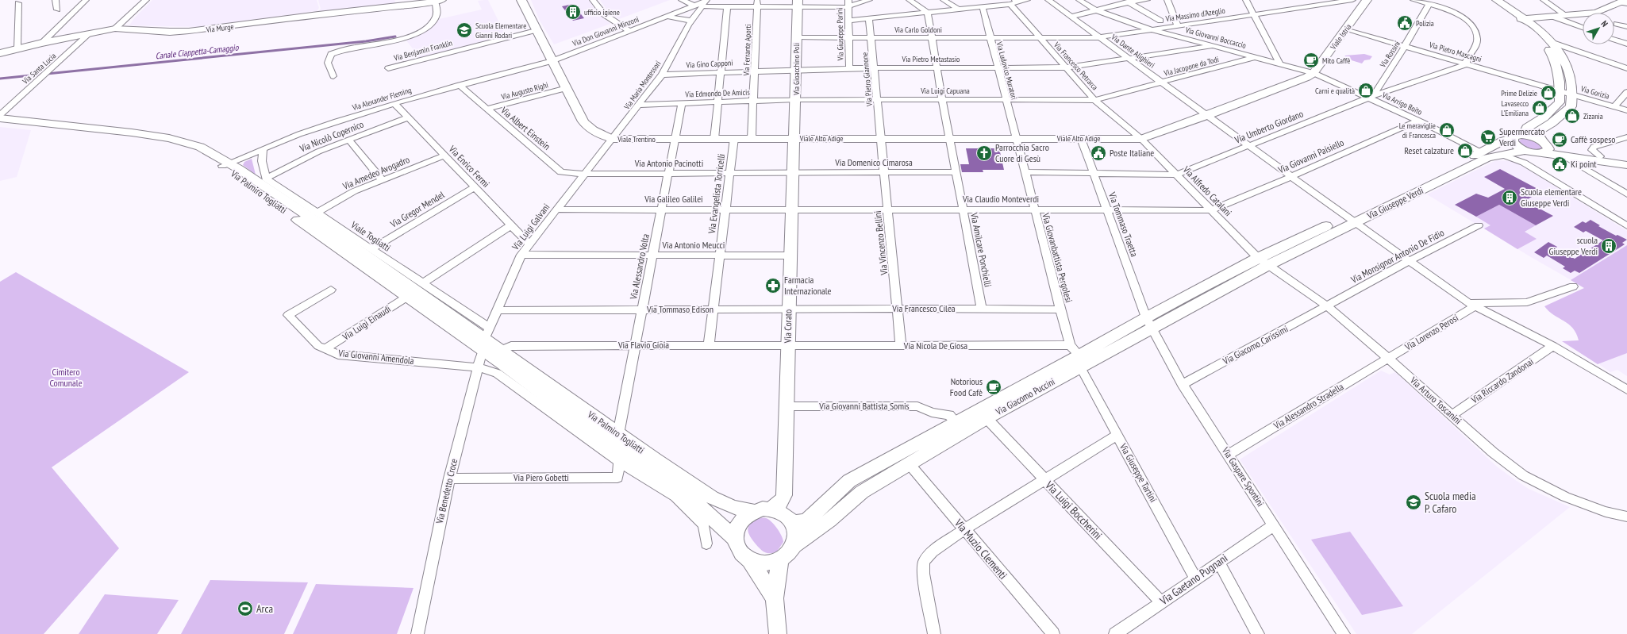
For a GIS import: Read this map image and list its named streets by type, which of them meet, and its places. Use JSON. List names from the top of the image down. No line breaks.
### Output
{"streets":{"main road":["Via Murge","Viale Istria","Via Gioacchino Poli","Viale Alto Adige","Viale Trentino","Via Palmiro Togliatti","Via Giuseppe Verdi","Via Corato","Via Giacomo Puccini"],"street":["Via Massimo d'Azeglio","Via Carlo Goldoni","Via Don Giovanni Minzoni","Via Giuseppe Parini","Via Giovanni Boccaccio","Via Benjamin Franklin","Via Ferrante Aporti","Via Dante Alighieri","Via Pietro Mascagni","Via Rossini","Via Pietro Metastasio","Via Gino Capponi","Via Francesco Petrarca","Via Jacopone da Todi","Via Santa Lucia","Via Ludovico Muratori","Via Pietro Giannone","Via Maria Montessori","Via Augusto Righi","Via Luigi Capuana","Via Gorizia","Via Edmondo De Amicis","Via Alexander Fleming","Via Arrigo Boito","Via Umberto Giordano","Via Albert Einstein","Via Nicolò Copernico","Via Giovanni Paisiello","Via Domenico Cimarosa","Via Antonio Pacinotti","Via Enrico Fermi","Via Amedeo Avogadro","Via Alfredo Catalani","Via Evangelista Torricelli","Via Galileo Galilei","Via Claudio Monteverdi","Via Gregor Mendel","Via Tommaso Traetta","Via Luigi Galvani","Viale Togliatti","Via Vincenzo Bellini","Via Antonio Meucci","Via Amilcare Ponchielli","Via Monsignor Antonio De Fidio","Via Giovanbattista Pergolesi","Via Alessandro Volta","Via Francesco Cilea","Via Tommaso Edison","Via Luigi Einaudi","Via Lorenzo Perosi","Via Flavio Gioia","Via Giacomo Carissimi","Via Nicola De Giosa","Via Giovanni Amendola","Via Riccardo Zandonai","Via Arturo Toscanini","Via Giovanni Battista Somis","Via Alessandro Stradella","Via Giuseppe Tartini","Via Gaspare Spontini","Via Piero Gobetti","Via Benedetto Croce","Via Luigi Boccherini","Via Muzio Clementi","Via Gaetano Pugnani"]},"crossings":[["Via Massimo d'Azeglio","Via Carlo Goldoni"],["Via Massimo d'Azeglio","Via Giovanni Boccaccio"],["Via Massimo d'Azeglio","Via Dante Alighieri"],["Via Massimo d'Azeglio","Via Francesco Petrarca"],["Via Murge","Via Santa Lucia"],["Via Carlo Goldoni","Via Giuseppe Parini"],["Via Carlo Goldoni","Via Francesco Petrarca"],["Via Carlo Goldoni","Via Gioacchino Poli"],["Via Carlo Goldoni","Via Ludovico Muratori"],["Via Carlo Goldoni","Via Pietro Giannone"],["Via Carlo Goldoni","Via Amilcare Ponchielli"],["Via Don Giovanni Minzoni","Via Giuseppe Parini"],["Via Don Giovanni Minzoni","Via Ferrante Aporti"],["Via Don Giovanni Minzoni","Via Gioacchino Poli"],["Via Don Giovanni Minzoni","Via Maria Montessori"],["Via Don Giovanni Minzoni","Via Alexander Fleming"],["Via Don Giovanni Minzoni","Viale Trentino"],["Via Giuseppe Parini","Via Pietro Metastasio"],["Viale Istria","Via Giovanni Boccaccio"],["Viale Istria","Via Pietro Mascagni"],["Viale Istria","Via Arrigo Boito"],["Viale Istria","Viale Alto Adige"],["Via Giovanni Boccaccio","Via Pietro Metastasio"],["Via Giovanni Boccaccio","Via Jacopone da Todi"],["Via Giovanni Boccaccio","Via Arrigo Boito"],["Via Giovanni Boccaccio","Viale Alto Adige"],["Via Benjamin Franklin","Viale Trentino"],["Via Ferrante Aporti","Via Gino Capponi"],["Via Ferrante Aporti","Via Edmondo De Amicis"],["Via Ferrante Aporti","Viale Trentino"],["Via Dante Alighieri","Via Pietro Metastasio"],["Via Dante Alighieri","Via Jacopone da Todi"],["Via Dante Alighieri","Via Umberto Giordano"],["Via Dante Alighieri","Viale Alto Adige"],["Via Dante Alighieri","Via Giovanni Paisiello"],["Via Dante Alighieri","Via Giuseppe Verdi"],["Via Dante Alighieri","Via Monsignor Antonio De Fidio"],["Via Dante Alighieri","Via Lorenzo Perosi"],["Via Dante Alighieri","Via Riccardo Zandonai"],["Via Pietro Mascagni","Via Rossini"],["Via Pietro Mascagni","Via Gorizia"],["Via Pietro Mascagni","Via Umberto Giordano"],["Via Rossini","Via Arrigo Boito"],["Via Rossini","Via Umberto Giordano"],["Via Pietro Metastasio","Via Gino Capponi"],["Via Pietro Metastasio","Via Francesco Petrarca"],["Via Pietro Metastasio","Via Gioacchino Poli"],["Via Pietro Metastasio","Via Ludovico Muratori"],["Via Pietro Metastasio","Via Pietro Giannone"],["Via Pietro Metastasio","Via Amilcare Ponchielli"],["Via Gino Capponi","Via Gioacchino Poli"],["Via Gino Capponi","Via Maria Montessori"],["Via Francesco Petrarca","Via Jacopone da Todi"],["Via Francesco Petrarca","Via Luigi Capuana"],["Via Francesco Petrarca","Viale Alto Adige"],["Via Francesco Petrarca","Via Alfredo Catalani"],["Via Jacopone da Todi","Via Luigi Capuana"],["Via Gioacchino Poli","Via Luigi Capuana"],["Via Gioacchino Poli","Via Edmondo De Amicis"],["Via Gioacchino Poli","Viale Alto Adige"],["Via Gioacchino Poli","Viale Trentino"],["Via Gioacchino Poli","Via Corato"],["Via Ludovico Muratori","Via Luigi Capuana"],["Via Ludovico Muratori","Viale Alto Adige"],["Via Ludovico Muratori","Via Giovanbattista Pergolesi"],["Via Pietro Giannone","Via Luigi Capuana"],["Via Pietro Giannone","Viale Alto Adige"],["Via Pietro Giannone","Via Vincenzo Bellini"],["Via Maria Montessori","Via Edmondo De Amicis"],["Via Maria Montessori","Viale Trentino"],["Via Maria Montessori","Via Luigi Galvani"],["Via Augusto Righi","Via Albert Einstein"],["Via Augusto Righi","Viale Trentino"],["Via Luigi Capuana","Via Edmondo De Amicis"],["Via Luigi Capuana","Via Amilcare Ponchielli"],["Via Edmondo De Amicis","Via Alessandro Volta"],["Via Alexander Fleming","Via Albert Einstein"],["Via Alexander Fleming","Viale Trentino"],["Via Alexander Fleming","Via Enrico Fermi"],["Via Alexander Fleming","Via Palmiro Togliatti"],["Via Arrigo Boito","Via Umberto Giordano"],["Via Arrigo Boito","Viale Alto Adige"],["Via Arrigo Boito","Via Giovanni Paisiello"],["Via Arrigo Boito","Via Giuseppe Verdi"],["Via Umberto Giordano","Via Alfredo Catalani"],["Via Albert Einstein","Via Antonio Pacinotti"],["Via Albert Einstein","Via Luigi Galvani"],["Via Nicolò Copernico","Via Enrico Fermi"],["Via Nicolò Copernico","Viale Togliatti"],["Viale Alto Adige","Viale Trentino"],["Viale Alto Adige","Via Alfredo Catalani"],["Viale Alto Adige","Via Tommaso Traetta"],["Viale Alto Adige","Via Vincenzo Bellini"],["Viale Alto Adige","Via Amilcare Ponchielli"],["Viale Alto Adige","Via Giovanbattista Pergolesi"],["Viale Alto Adige","Via Corato"],["Viale Trentino","Via Evangelista Torricelli"],["Viale Trentino","Via Luigi Galvani"],["Viale Trentino","Via Alessandro Volta"],["Viale Trentino","Via Corato"],["Via Giovanni Paisiello","Via Alfredo Catalani"],["Via Giovanni Paisiello","Via Claudio Monteverdi"],["Via Domenico Cimarosa","Via Antonio Pacinotti"],["Via Domenico Cimarosa","Via Vincenzo Bellini"],["Via Domenico Cimarosa","Via Amilcare Ponchielli"],["Via Domenico Cimarosa","Via Corato"],["Via Antonio Pacinotti","Via Evangelista Torricelli"],["Via Antonio Pacinotti","Via Luigi Galvani"],["Via Antonio Pacinotti","Via Alessandro Volta"],["Via Antonio Pacinotti","Via Corato"],["Via Enrico Fermi","Via Amedeo Avogadro"],["Via Enrico Fermi","Via Gregor Mendel"],["Via Enrico Fermi","Via Luigi Galvani"],["Via Amedeo Avogadro","Viale Togliatti"],["Via Alfredo Catalani","Via Claudio Monteverdi"],["Via Alfredo Catalani","Via Giuseppe Verdi"],["Via Alfredo Catalani","Via Giacomo Puccini"],["Via Alfredo Catalani","Via Arturo Toscanini"],["Via Palmiro Togliatti","Via Luigi Galvani"],["Via Palmiro Togliatti","Viale Togliatti"],["Via Palmiro Togliatti","Via Alessandro Volta"],["Via Palmiro Togliatti","Via Luigi Einaudi"],["Via Palmiro Togliatti","Via Corato"],["Via Palmiro Togliatti","Via Flavio Gioia"],["Via Palmiro Togliatti","Via Giacomo Puccini"],["Via Palmiro Togliatti","Via Benedetto Croce"],["Via Evangelista Torricelli","Via Galileo Galilei"],["Via Evangelista Torricelli","Via Antonio Meucci"],["Via Evangelista Torricelli","Via Tommaso Edison"],["Via Evangelista Torricelli","Via Flavio Gioia"],["Via Galileo Galilei","Via Claudio Monteverdi"],["Via Galileo Galilei","Via Luigi Galvani"],["Via Galileo Galilei","Via Alessandro Volta"],["Via Galileo Galilei","Via Corato"],["Via Claudio Monteverdi","Via Tommaso Traetta"],["Via Claudio Monteverdi","Via Vincenzo Bellini"],["Via Claudio Monteverdi","Via Amilcare Ponchielli"],["Via Claudio Monteverdi","Via Giovanbattista Pergolesi"],["Via Claudio Monteverdi","Via Corato"],["Via Giuseppe Verdi","Via Giacomo Puccini"],["Via Giuseppe Verdi","Via Arturo Toscanini"],["Via Gregor Mendel","Viale Togliatti"],["Via Tommaso Traetta","Via Giacomo Puccini"],["Via Tommaso Traetta","Via Gaspare Spontini"],["Via Luigi Galvani","Viale Togliatti"],["Via Luigi Galvani","Via Antonio Meucci"],["Via Luigi Galvani","Via Tommaso Edison"],["Via Luigi Galvani","Via Benedetto Croce"],["Viale Togliatti","Via Benedetto Croce"],["Via Vincenzo Bellini","Via Francesco Cilea"],["Via Vincenzo Bellini","Via Nicola De Giosa"],["Via Antonio Meucci","Via Alessandro Volta"],["Via Antonio Meucci","Via Corato"],["Via Amilcare Ponchielli","Via Francesco Cilea"],["Via Monsignor Antonio De Fidio","Via Giacomo Carissimi"],["Via Monsignor Antonio De Fidio","Via Arturo Toscanini"],["Via Giovanbattista Pergolesi","Via Francesco Cilea"],["Via Giovanbattista Pergolesi","Via Nicola De Giosa"],["Via Giovanbattista Pergolesi","Via Giacomo Puccini"],["Via Giovanbattista Pergolesi","Via Giuseppe Tartini"],["Via Alessandro Volta","Via Tommaso Edison"],["Via Alessandro Volta","Via Flavio Gioia"],["Via Francesco Cilea","Via Tommaso Edison"],["Via Francesco Cilea","Via Corato"],["Via Tommaso Edison","Via Corato"],["Via Luigi Einaudi","Via Giovanni Amendola"],["Via Corato","Via Flavio Gioia"],["Via Corato","Via Nicola De Giosa"],["Via Corato","Via Giacomo Puccini"],["Via Corato","Via Giovanni Battista Somis"],["Via Lorenzo Perosi","Via Arturo Toscanini"],["Via Lorenzo Perosi","Via Alessandro Stradella"],["Via Flavio Gioia","Via Nicola De Giosa"],["Via Giacomo Carissimi","Via Arturo Toscanini"],["Via Giacomo Carissimi","Via Gaspare Spontini"],["Via Nicola De Giosa","Via Giacomo Puccini"],["Via Nicola De Giosa","Via Giuseppe Tartini"],["Via Giovanni Amendola","Via Piero Gobetti"],["Via Giovanni Amendola","Via Benedetto Croce"],["Via Riccardo Zandonai","Via Arturo Toscanini"],["Via Giacomo Puccini","Via Arturo Toscanini"],["Via Giacomo Puccini","Via Giovanni Battista Somis"],["Via Giacomo Puccini","Via Giuseppe Tartini"],["Via Giacomo Puccini","Via Gaspare Spontini"],["Via Giacomo Puccini","Via Luigi Boccherini"],["Via Giacomo Puccini","Via Muzio Clementi"],["Via Arturo Toscanini","Via Alessandro Stradella"],["Via Alessandro Stradella","Via Gaspare Spontini"],["Via Giuseppe Tartini","Via Gaetano Pugnani"],["Via Gaspare Spontini","Via Gaetano Pugnani"],["Via Piero Gobetti","Via Benedetto Croce"],["Via Luigi Boccherini","Via Gaetano Pugnani"]],"water":["Canale Ciappetta-Camaggio"],"parks":["Cimitero Comunale"],"places":{"building":["ufficio igiene","Scuola elementare Giuseppe Verdi","scuola Giuseppe Verdi"],"public building":["Polizia","Poste Italiane","Ki point"],"school or university":["Scuola Elementare Gianni Rodari","Scuola media P. Cafaro"],"cafe":["Mito Caffè","Caffè sospeso","Notorious Food Cafè"],"shop":["Carni e qualità","Prime Delizie","Lavasecco L'Emiliana","Zizania","Le meraviglie di Francesca","Reset calzature"],"supermarket":["Supermercato Verdi"],"church":["Parrocchia Sacro Cuore di Gesù"],"pharmacy":["Farmacia Internazionale"],"sports":["Arca"]},"north":"top right"}
